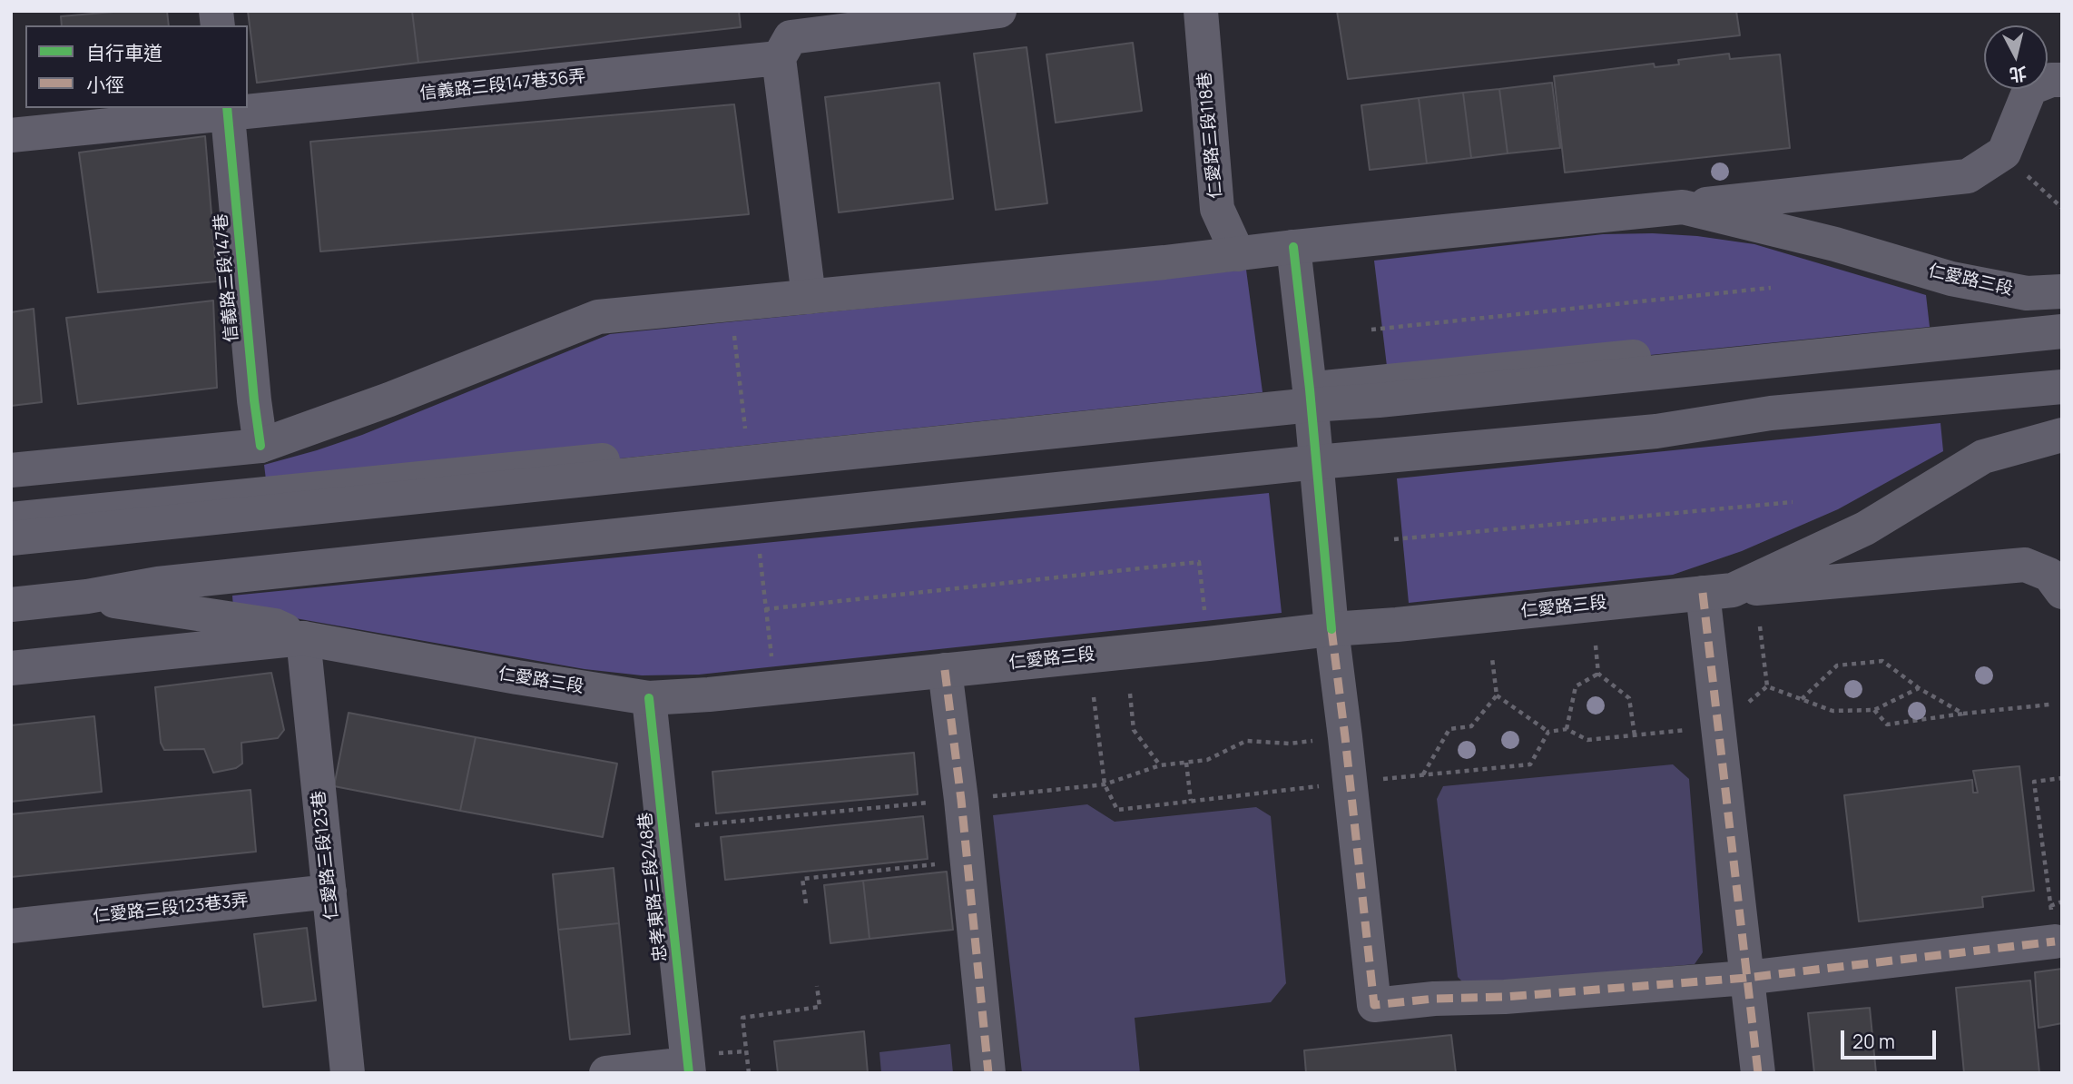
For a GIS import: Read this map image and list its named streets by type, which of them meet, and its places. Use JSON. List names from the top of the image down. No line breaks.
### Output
{"streets":{"main road":["信義路三段147巷36弄","仁愛路三段118巷","信義路三段147巷","仁愛路三段","仁愛路三段123巷","忠孝東路三段248巷","仁愛路三段123巷3弄"]},"crossings":[["信義路三段147巷36弄","信義路三段147巷"],["仁愛路三段118巷","仁愛路三段"],["信義路三段147巷","仁愛路三段"],["仁愛路三段","仁愛路三段123巷"],["仁愛路三段","忠孝東路三段248巷"],["仁愛路三段123巷","仁愛路三段123巷3弄"]],"legend":["自行車道","小徑"],"scale_bar":"20 m","north":"bottom"}
